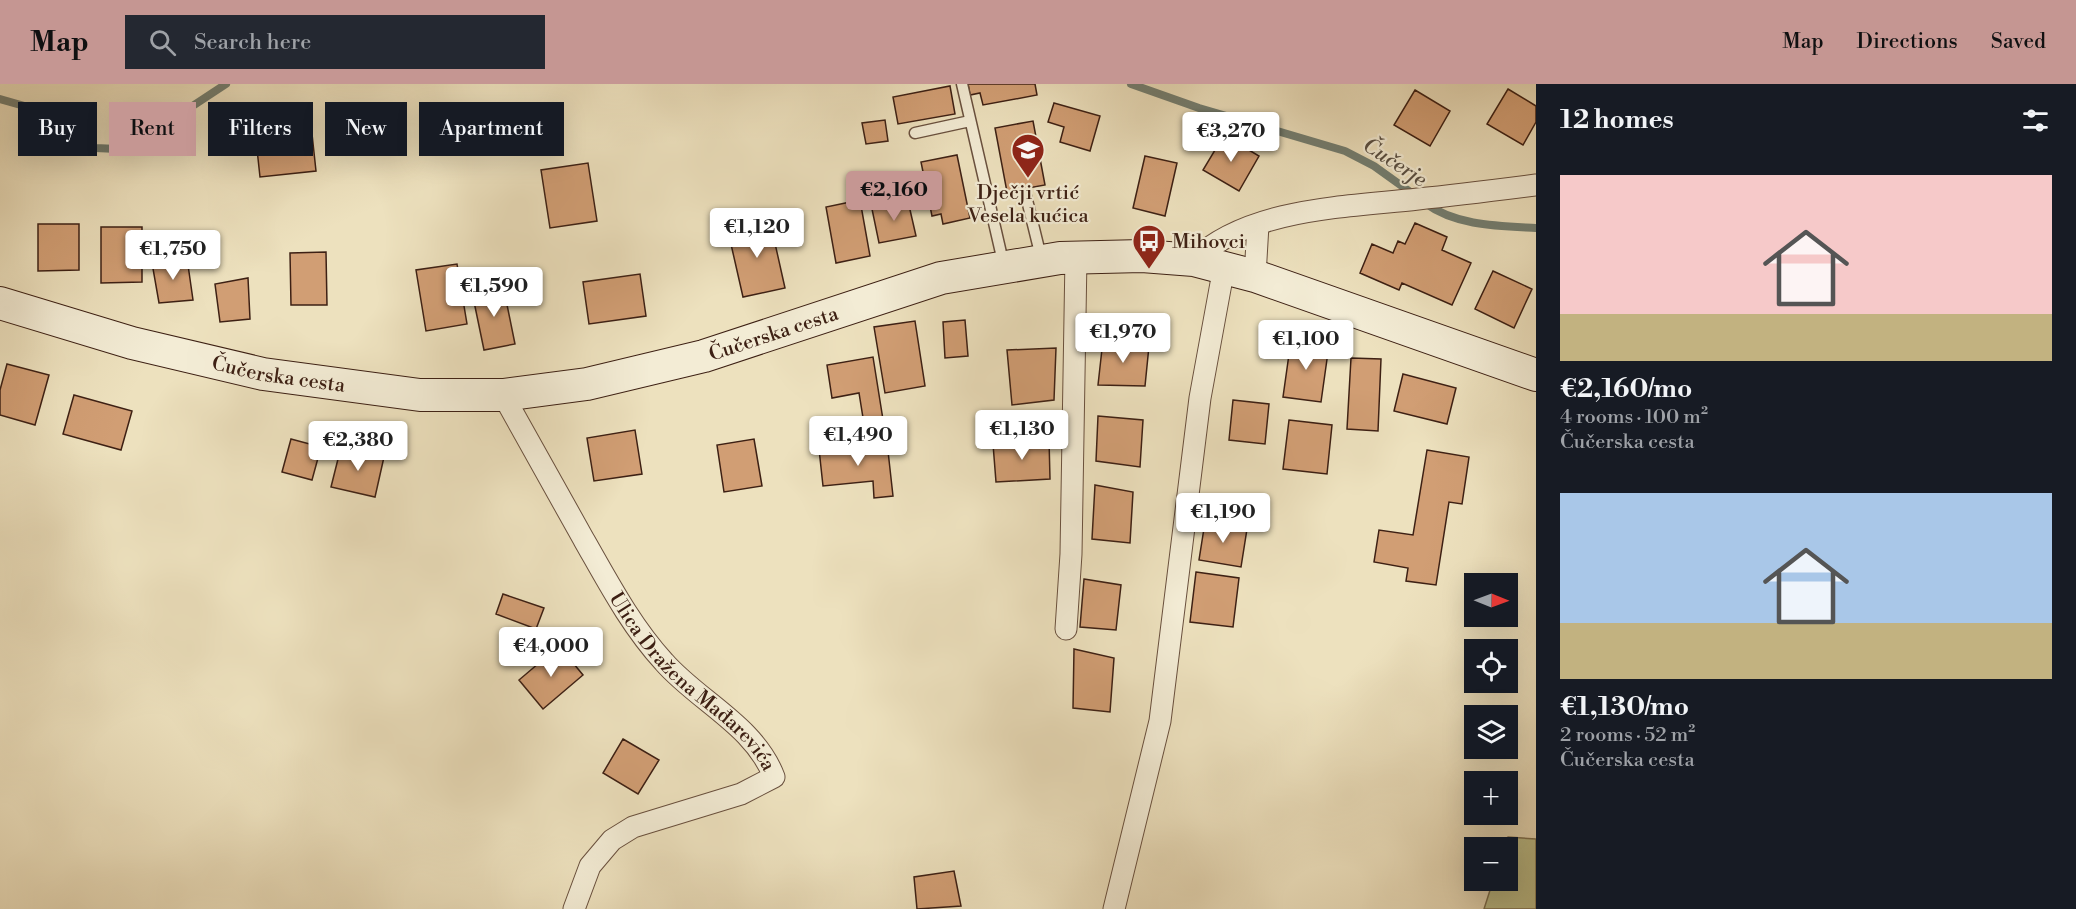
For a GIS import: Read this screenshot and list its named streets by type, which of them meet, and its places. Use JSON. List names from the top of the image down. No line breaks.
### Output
{"streets":{"street":["Čučerska cesta","Ulica Dražena Mađarevića"]},"crossings":[["Čučerska cesta","Ulica Dražena Mađarevića"]],"water":["Čučerje"],"places":{"school or university":["Dječji vrtić Vesela kućica"],"bus stop":["Mihovci"]},"north":"right","page":{"header":"Map","search":"Search here","nav":["Map","Directions","Saved"],"heading":"12 homes","chip":["Buy","Rent","Filters","New","Apartment"],"price":["€3,270","€2,160","€1,120","€1,750","€1,590","€1,970","€1,100","€1,130","€1,490","€2,380","€1,190","€4,000"],"list":[{"name":"€2,160/mo","note":"4 rooms · 100 m² · Čučerska cesta"},{"name":"€1,130/mo","note":"2 rooms · 52 m² · Čučerska cesta"}],"map_buttons":["+","−"]}}
